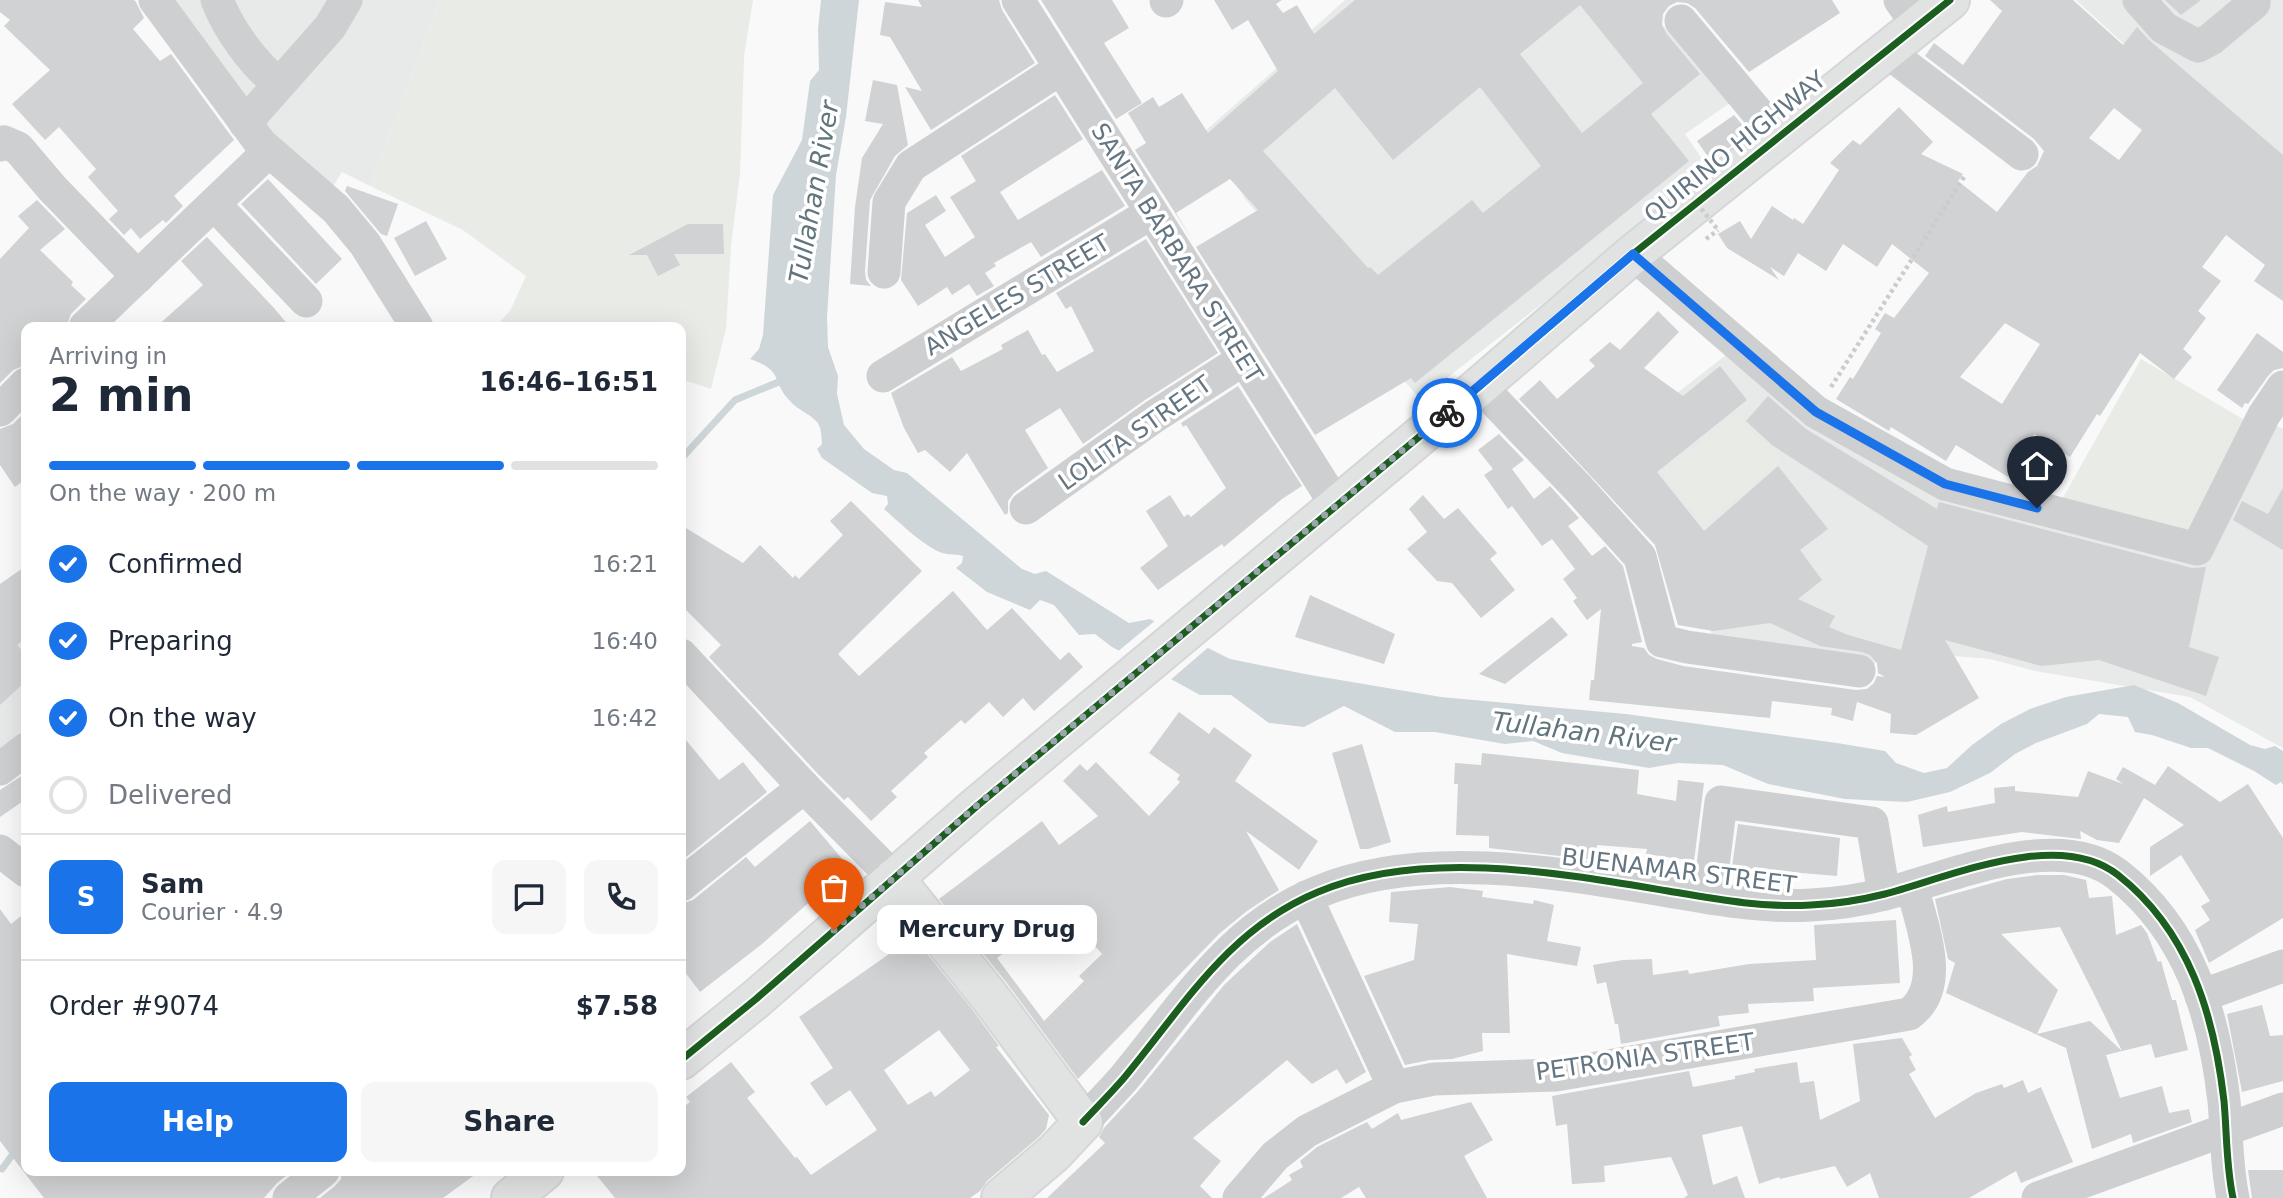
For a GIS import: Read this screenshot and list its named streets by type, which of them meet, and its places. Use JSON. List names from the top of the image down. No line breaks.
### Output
{"streets":{"main road":["QUIRINO HIGHWAY","BUENAMAR STREET"],"street":["SANTA BARBARA STREET","ANGELES STREET","LOLITA STREET","PETRONIA STREET"]},"crossings":[["QUIRINO HIGHWAY","SANTA BARBARA STREET"],["SANTA BARBARA STREET","ANGELES STREET"],["SANTA BARBARA STREET","LOLITA STREET"],["BUENAMAR STREET","PETRONIA STREET"]],"water":["Tullahan River"],"places":["Mercury Drug"],"page":{"heading":["2 min","Arriving in","16:46–16:51"],"panel":["Sam","Courier · 4.9","Order #9074","$7.58"],"bar":"On the way · 200 m","list":[["Confirmed","16:21"],["Preparing","16:40"],["On the way","16:42"],"Delivered"],"round":"S","bubble":"Mercury Drug","buttons":["Help","Share"]}}
